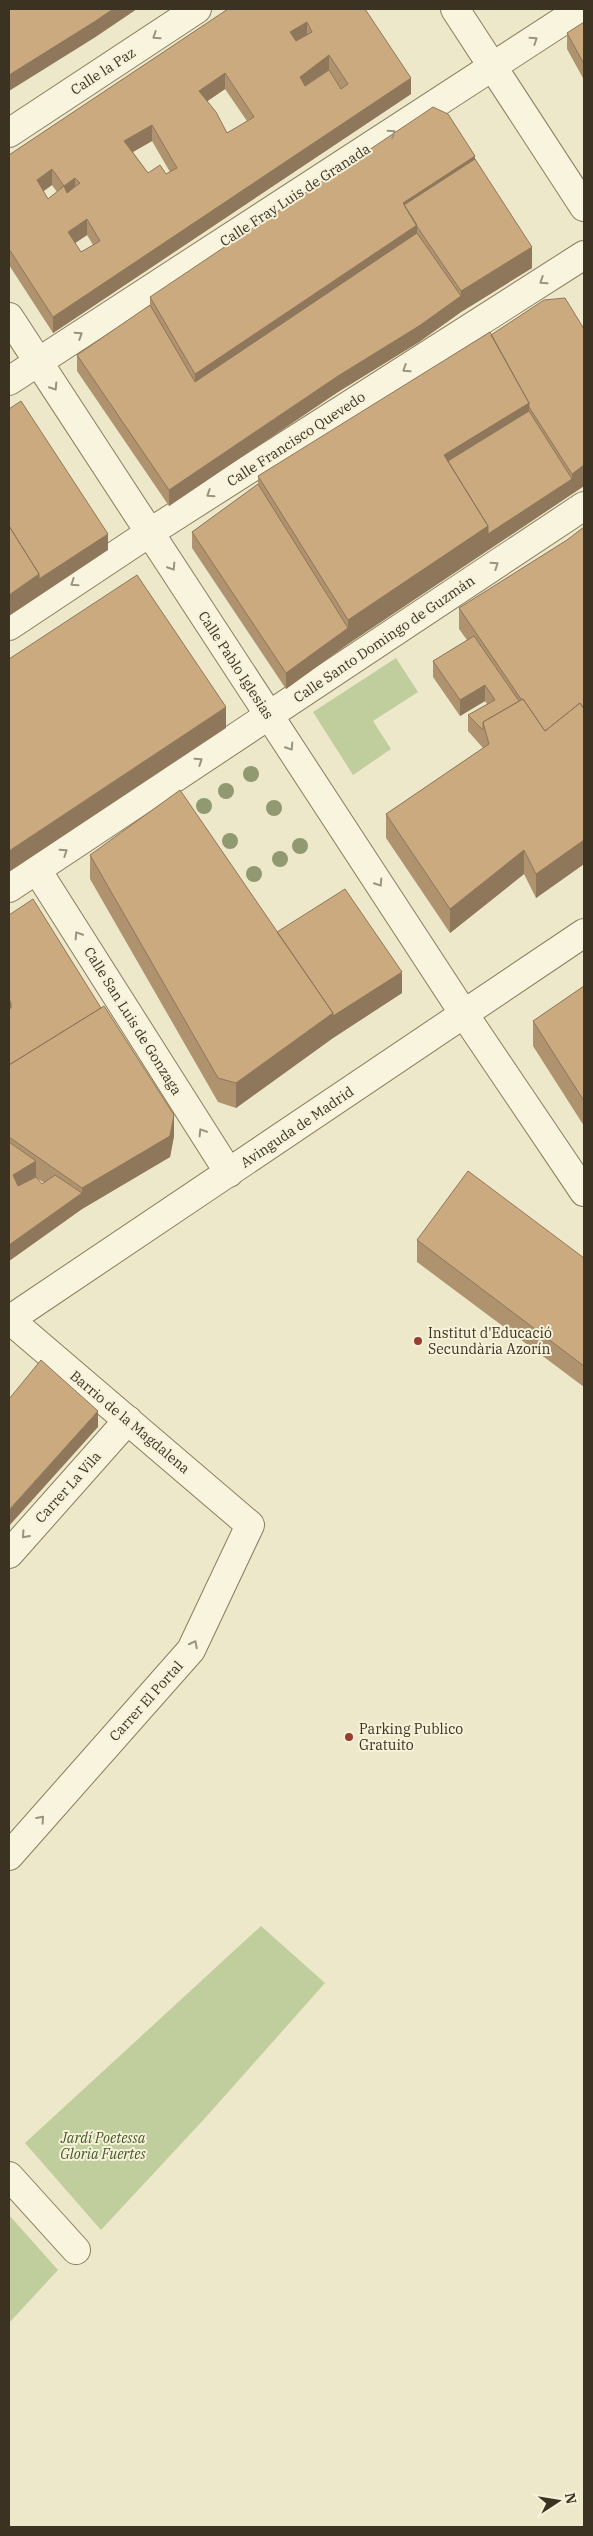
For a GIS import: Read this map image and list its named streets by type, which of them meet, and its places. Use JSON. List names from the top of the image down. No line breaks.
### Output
{"streets":{"street":["Calle la Paz","Calle Fray Luis de Granada","Calle Francisco Quevedo","Calle Santo Domingo de Guzmán","Calle Pablo Iglesias","Calle San Luis de Gonzaga","Avinguda de Madrid","Barrio de la Magdalena","Carrer La Vila","Carrer El Portal"]},"crossings":[["Calle Fray Luis de Granada","Calle Pablo Iglesias"],["Calle Francisco Quevedo","Calle Pablo Iglesias"],["Calle Santo Domingo de Guzmán","Calle Pablo Iglesias"],["Calle Santo Domingo de Guzmán","Calle San Luis de Gonzaga"],["Calle Pablo Iglesias","Avinguda de Madrid"],["Calle San Luis de Gonzaga","Avinguda de Madrid"],["Avinguda de Madrid","Barrio de la Magdalena"],["Barrio de la Magdalena","Carrer La Vila"],["Barrio de la Magdalena","Carrer El Portal"]],"one_way":["Calle la Paz","Calle Fray Luis de Granada","Calle Francisco Quevedo","Calle Santo Domingo de Guzmán","Calle Pablo Iglesias","Calle San Luis de Gonzaga","Carrer La Vila","Carrer El Portal"],"parks":["Jardí Poetessa Gloria Fuertes"],"places":["Institut d'Educació Secundària Azorín","Parking Publico Gratuito"],"north":"right"}
